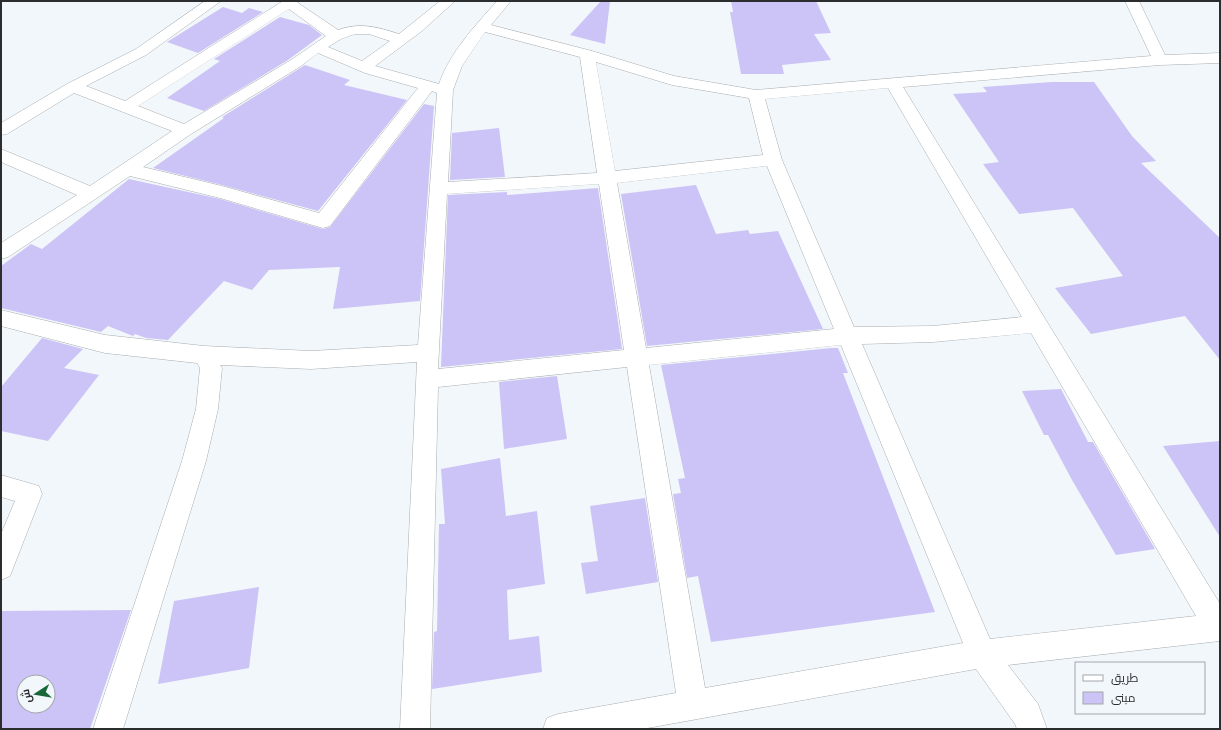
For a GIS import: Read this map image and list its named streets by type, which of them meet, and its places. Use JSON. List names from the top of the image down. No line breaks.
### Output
{"legend":["طريق","مبنى"],"north":"left"}
